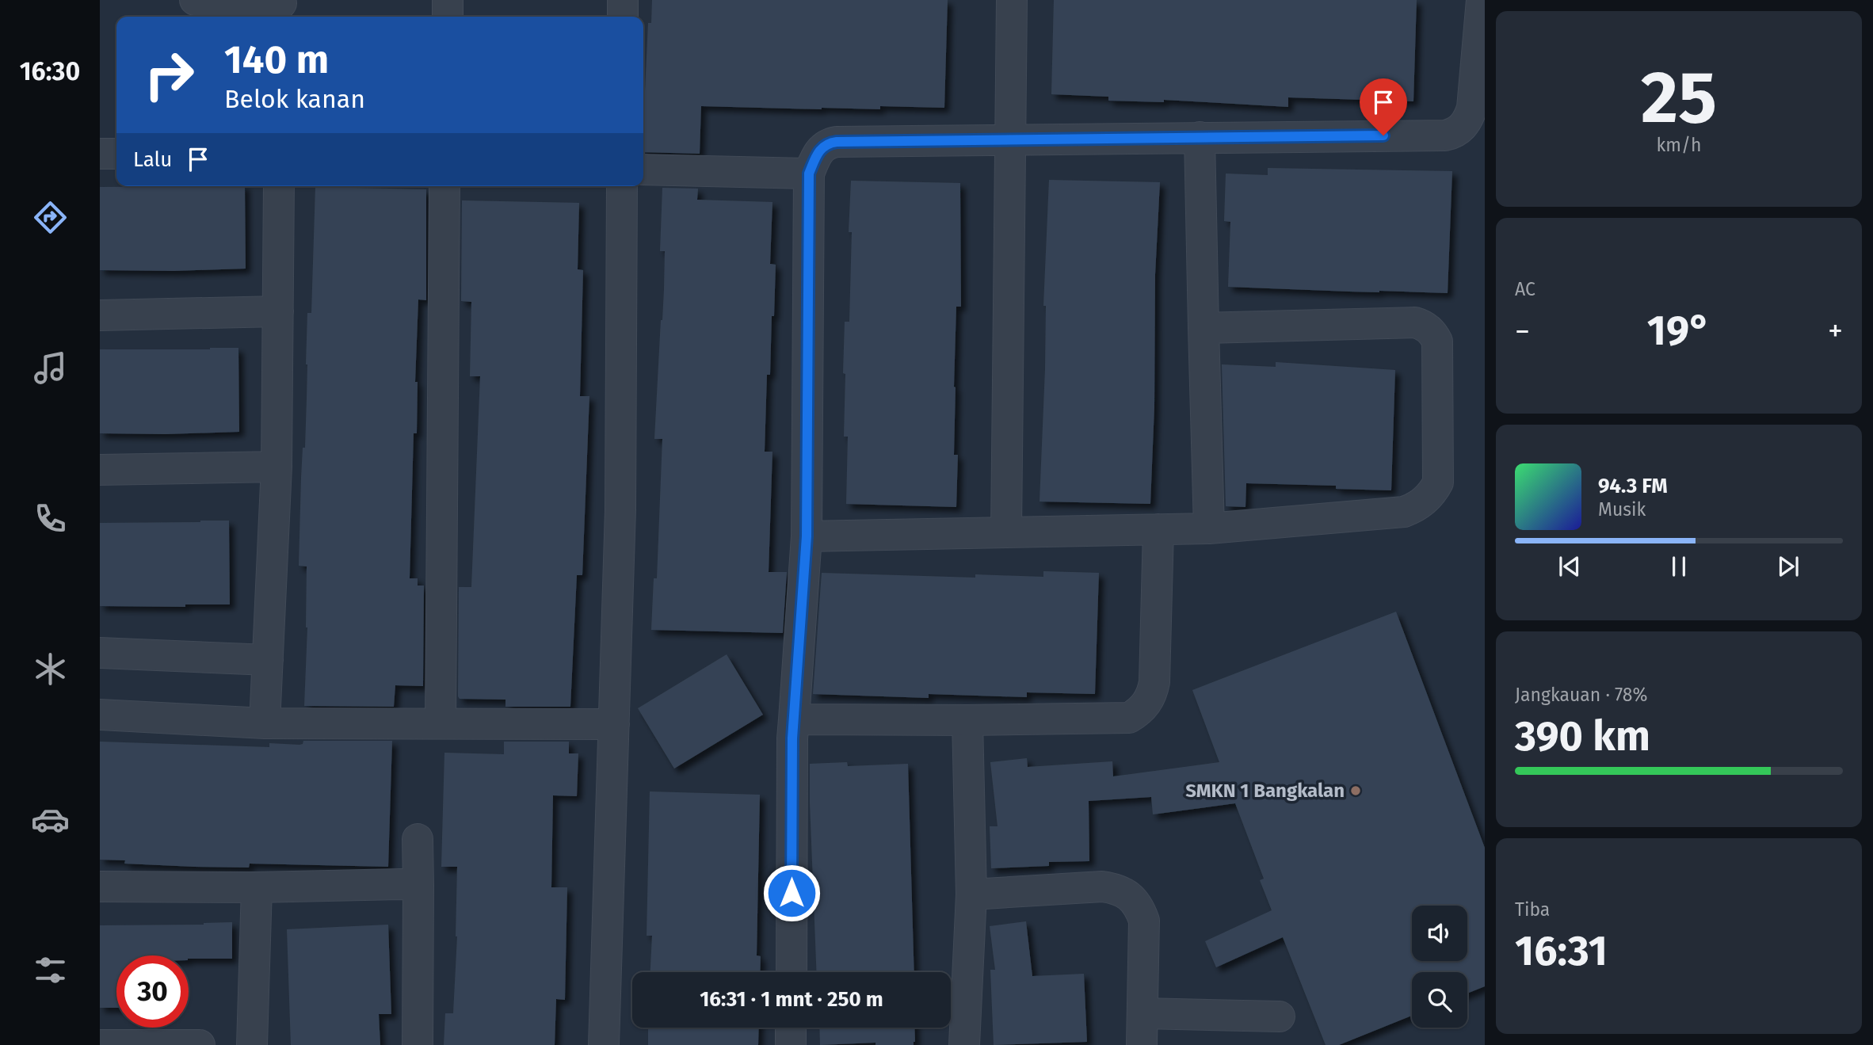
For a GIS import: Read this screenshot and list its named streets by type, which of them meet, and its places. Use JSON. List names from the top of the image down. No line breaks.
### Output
{"places":["SMKN 1 Bangkalan"],"page":{"tabs":"16:30","tile":[["25","km/h"],"AC",["Jangkauan · 78%","390 km"],["Tiba","16:31"]],"turn":["140 m","Belok kanan"],"then":"Lalu","heat":["−","19°","+"],"song":["94.3 FM","Musik"],"limit":"30","trip":"16:31 · 1 mnt · 250 m"}}
